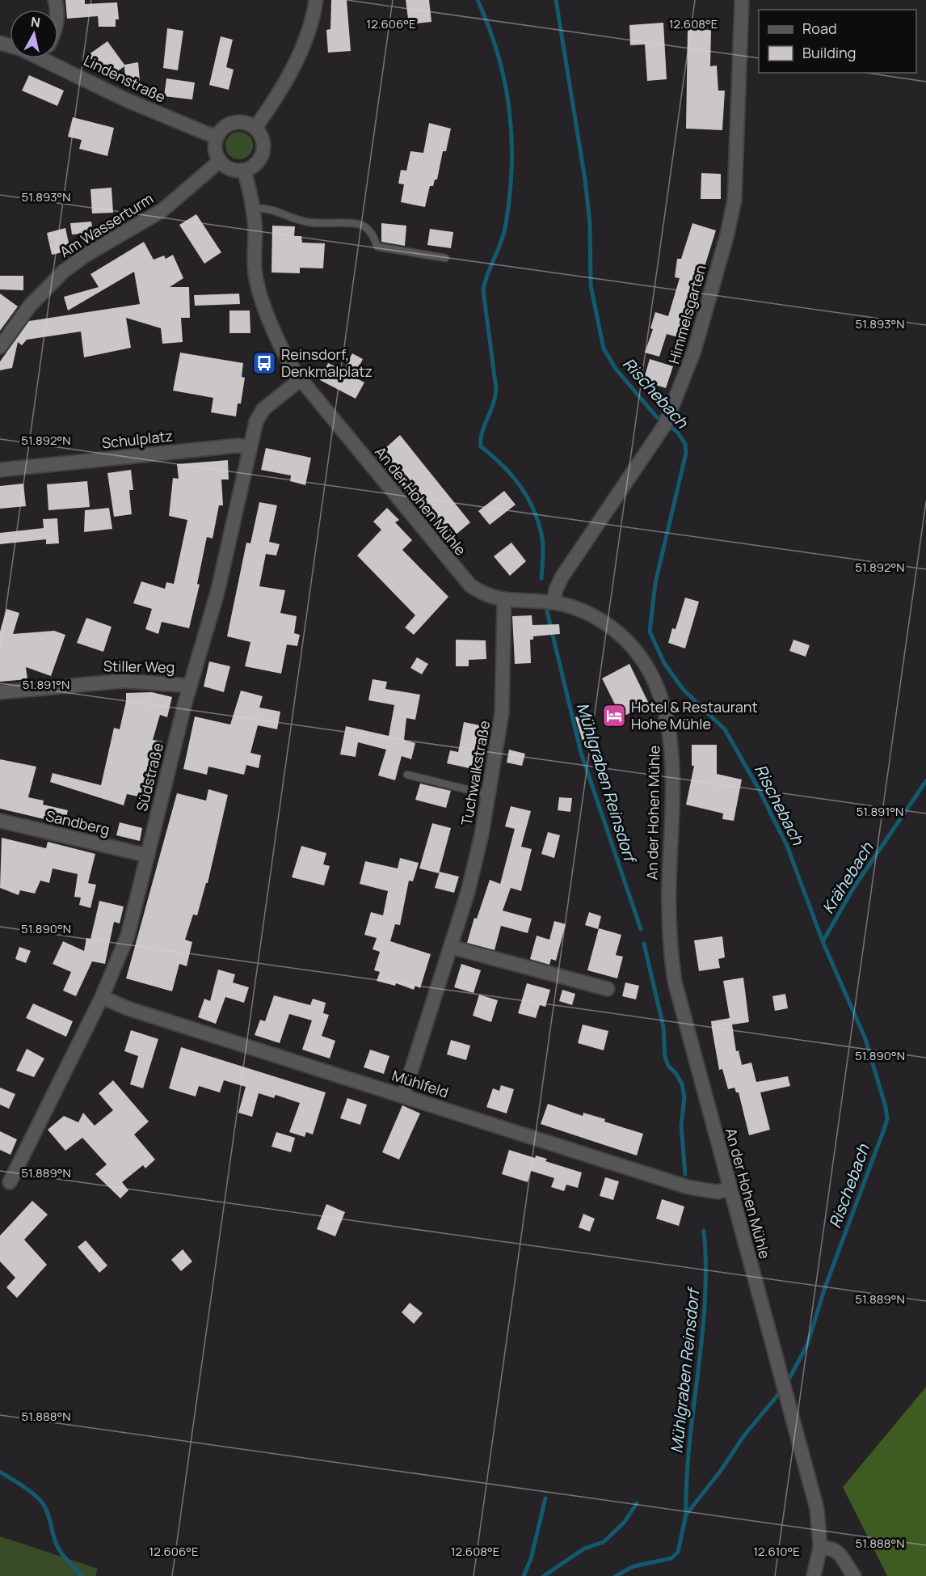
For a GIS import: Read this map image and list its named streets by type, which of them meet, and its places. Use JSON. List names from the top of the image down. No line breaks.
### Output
{"streets":{"street":["Lindenstraße","Am Wasserturm","Himmelsgarten","Schulplatz","An der Hohen Mühle","Stiller Weg","Tuchwalkstraße","Südstraße","Sandberg","Mühlfeld"]},"crossings":[["Lindenstraße","Am Wasserturm"],["Lindenstraße","An der Hohen Mühle"],["Am Wasserturm","An der Hohen Mühle"],["Himmelsgarten","An der Hohen Mühle"],["Schulplatz","Südstraße"],["An der Hohen Mühle","Tuchwalkstraße"],["An der Hohen Mühle","Südstraße"],["An der Hohen Mühle","Mühlfeld"],["Stiller Weg","Südstraße"],["Tuchwalkstraße","Mühlfeld"],["Südstraße","Sandberg"],["Südstraße","Mühlfeld"]],"water":["Rischebach","Mühlgraben Reinsdorf","Krähebach"],"places":{"bus stop":["Reinsdorf, Denkmalplatz"],"hotel":["Hotel & Restaurant Hohe Mühle"]},"legend":["Road","Building"],"north":"top","coordinates":["12.606°E","12.608°E","51.893°N","51.892°N","51.891°N","51.890°N","51.889°N","51.888°N","12.610°E"]}
